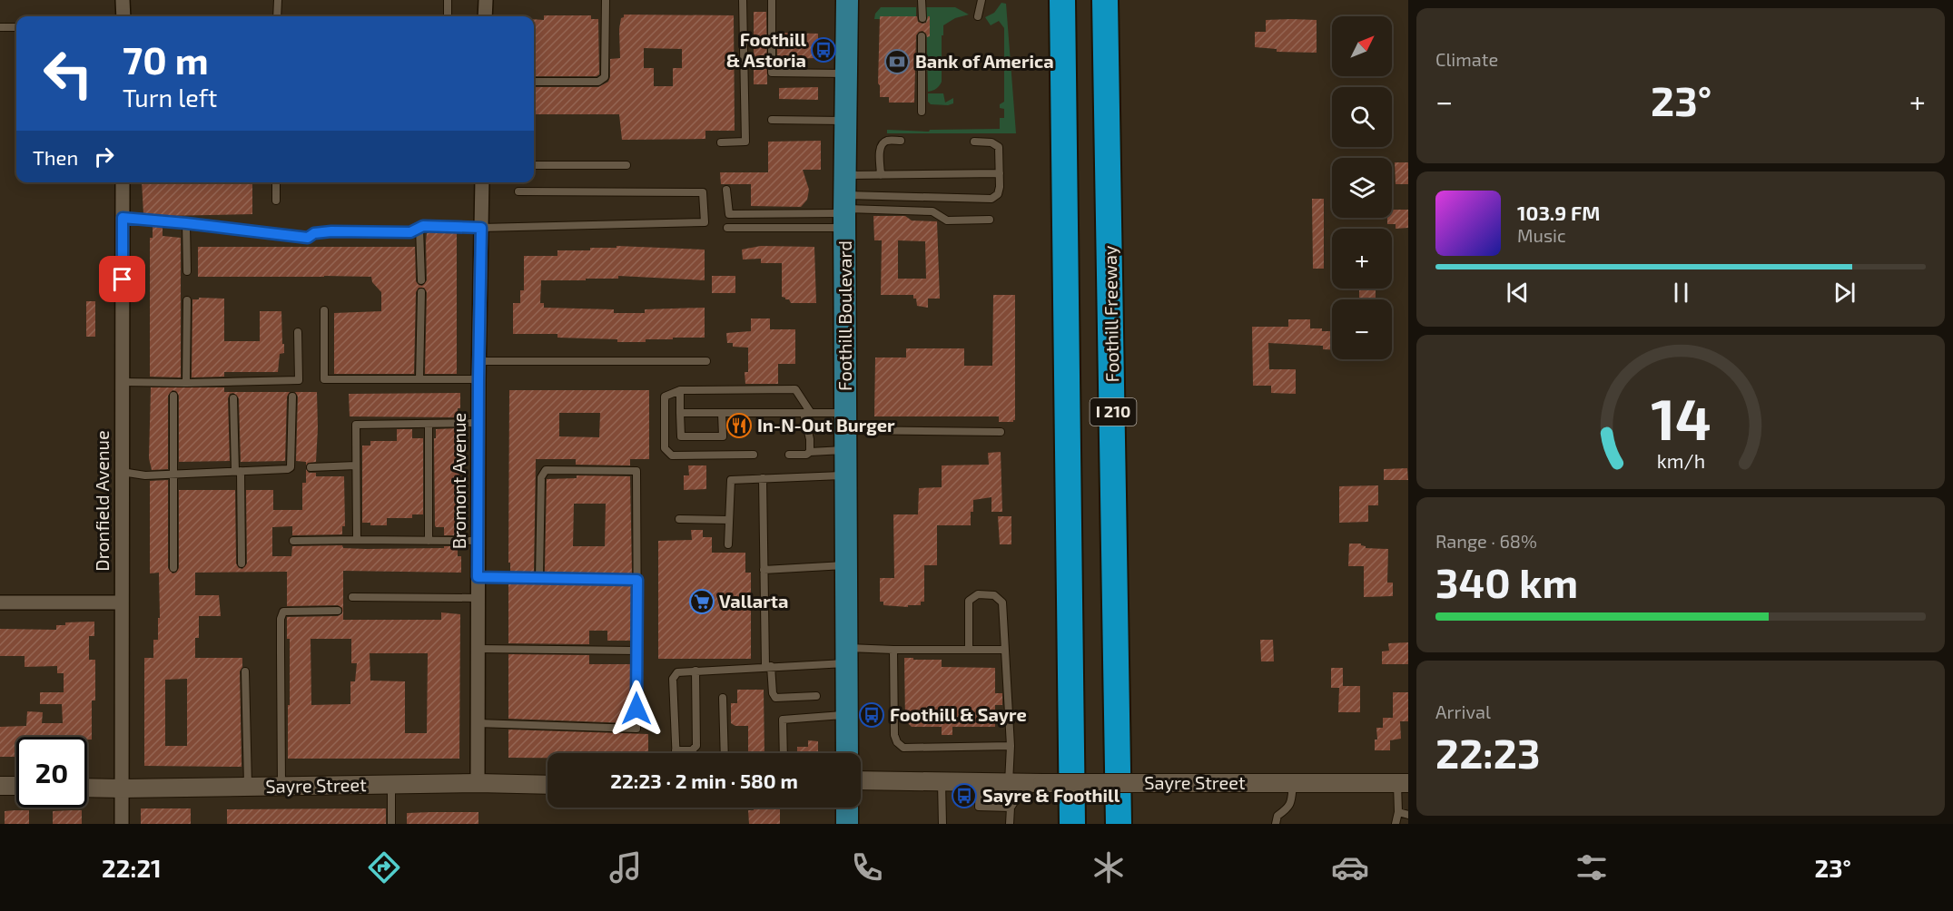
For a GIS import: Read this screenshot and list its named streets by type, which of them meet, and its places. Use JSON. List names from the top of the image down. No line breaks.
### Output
{"streets":{"highway":["Foothill Freeway","I 210"],"main road":["Foothill Boulevard"],"street":["Bromont Avenue","Dronfield Avenue","Sayre Street"]},"crossings":[["Bromont Avenue","Sayre Street"],["Dronfield Avenue","Sayre Street"]],"places":{"bus stop":["Foothill & Astoria","Foothill & Sayre","Sayre & Foothill"],"bank":["Bank of America"],"restaurant":["In-N-Out Burger"],"supermarket":["Vallarta"]},"north":"top right","page":{"tile":["Climate",["Range · 68%","340 km"],["Arrival","22:23"]],"map_buttons":["+","−"],"turn":["70 m","Turn left"],"heat":["−","23°","+"],"then":"Then","song":["103.9 FM","Music"],"limit":"20","trip":"22:23 · 2 min · 580 m","tabs":["22:21","23°"],"gauge":["14","km/h"]}}
